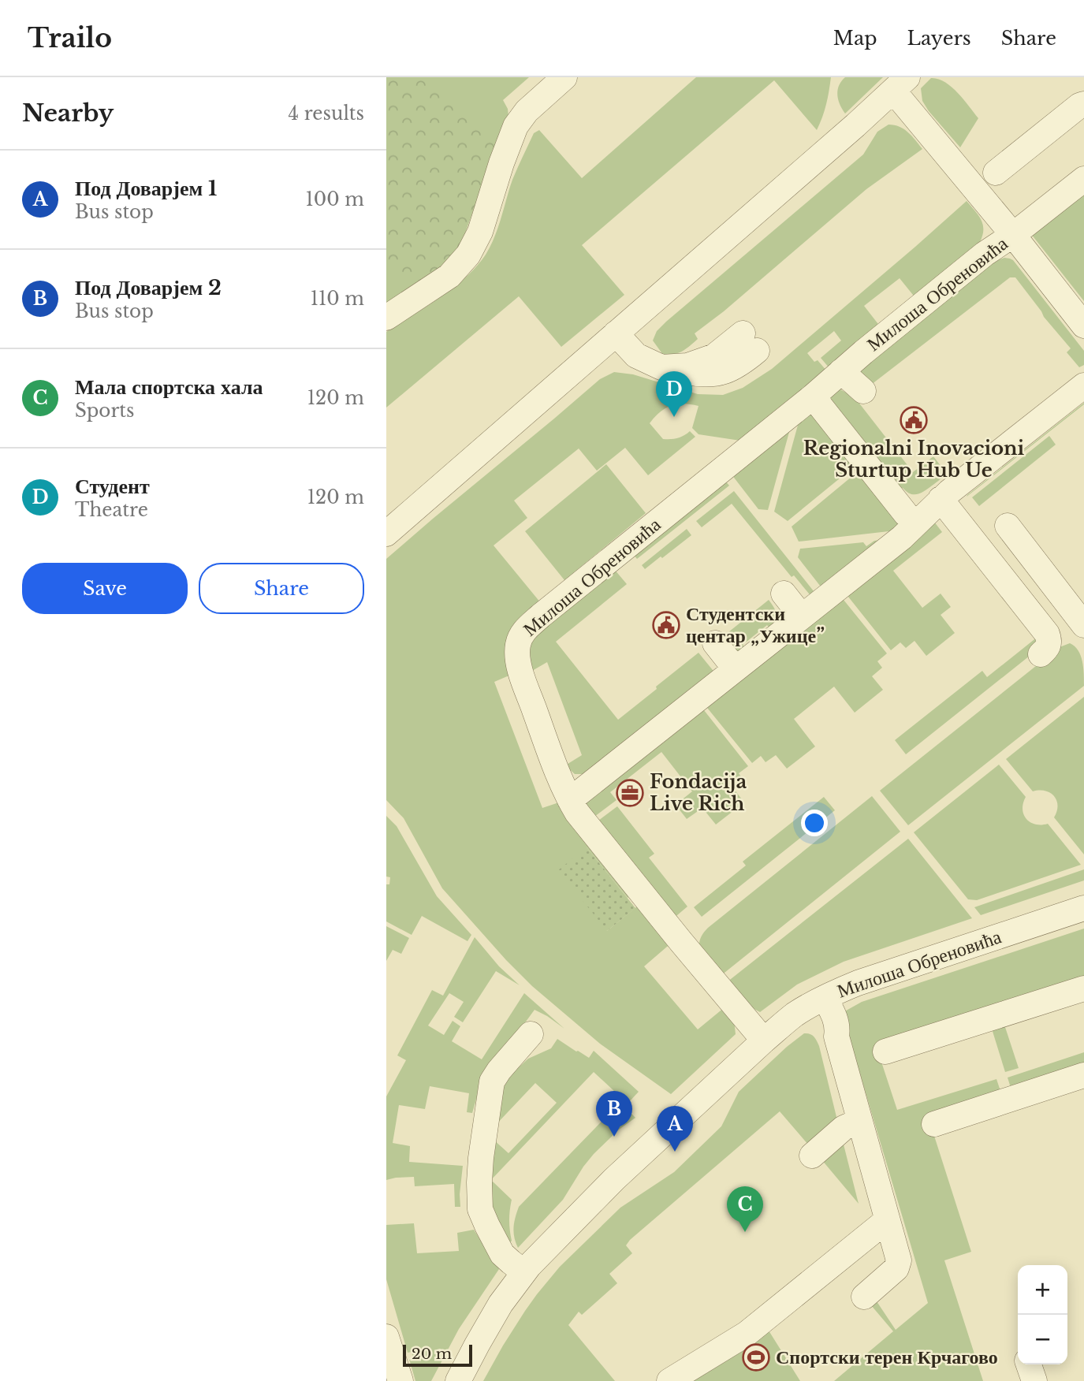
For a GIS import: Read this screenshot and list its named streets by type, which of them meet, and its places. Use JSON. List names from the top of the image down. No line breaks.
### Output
{"streets":{"street":["Милоша Обреновића"]},"places":{"public building":["Regionalni Inovacioni Sturtup Hub Ue","Студентски центар „Ужице”"],"office":["Fondacija Live Rich"],"sports":["Спортски терен Крчагово"]},"scale_bar":"20 m","page":{"header":"Trailo","nav":["Map","Layers","Share"],"heading":["Nearby","4 results"],"list":[{"mark":"A","name":"Под Доварјем 1","note":"Bus stop","value":"100 m"},{"mark":"B","name":"Под Доварјем 2","note":"Bus stop","value":"110 m"},{"mark":"C","name":"Мала спортска хала","note":"Sports","value":"120 m"},{"mark":"D","name":"Студент","note":"Theatre","value":"120 m"}],"pins":["D","B","A","C"],"buttons":["Save","Share"],"map_buttons":["+","−"],"scale":"20 m"}}
